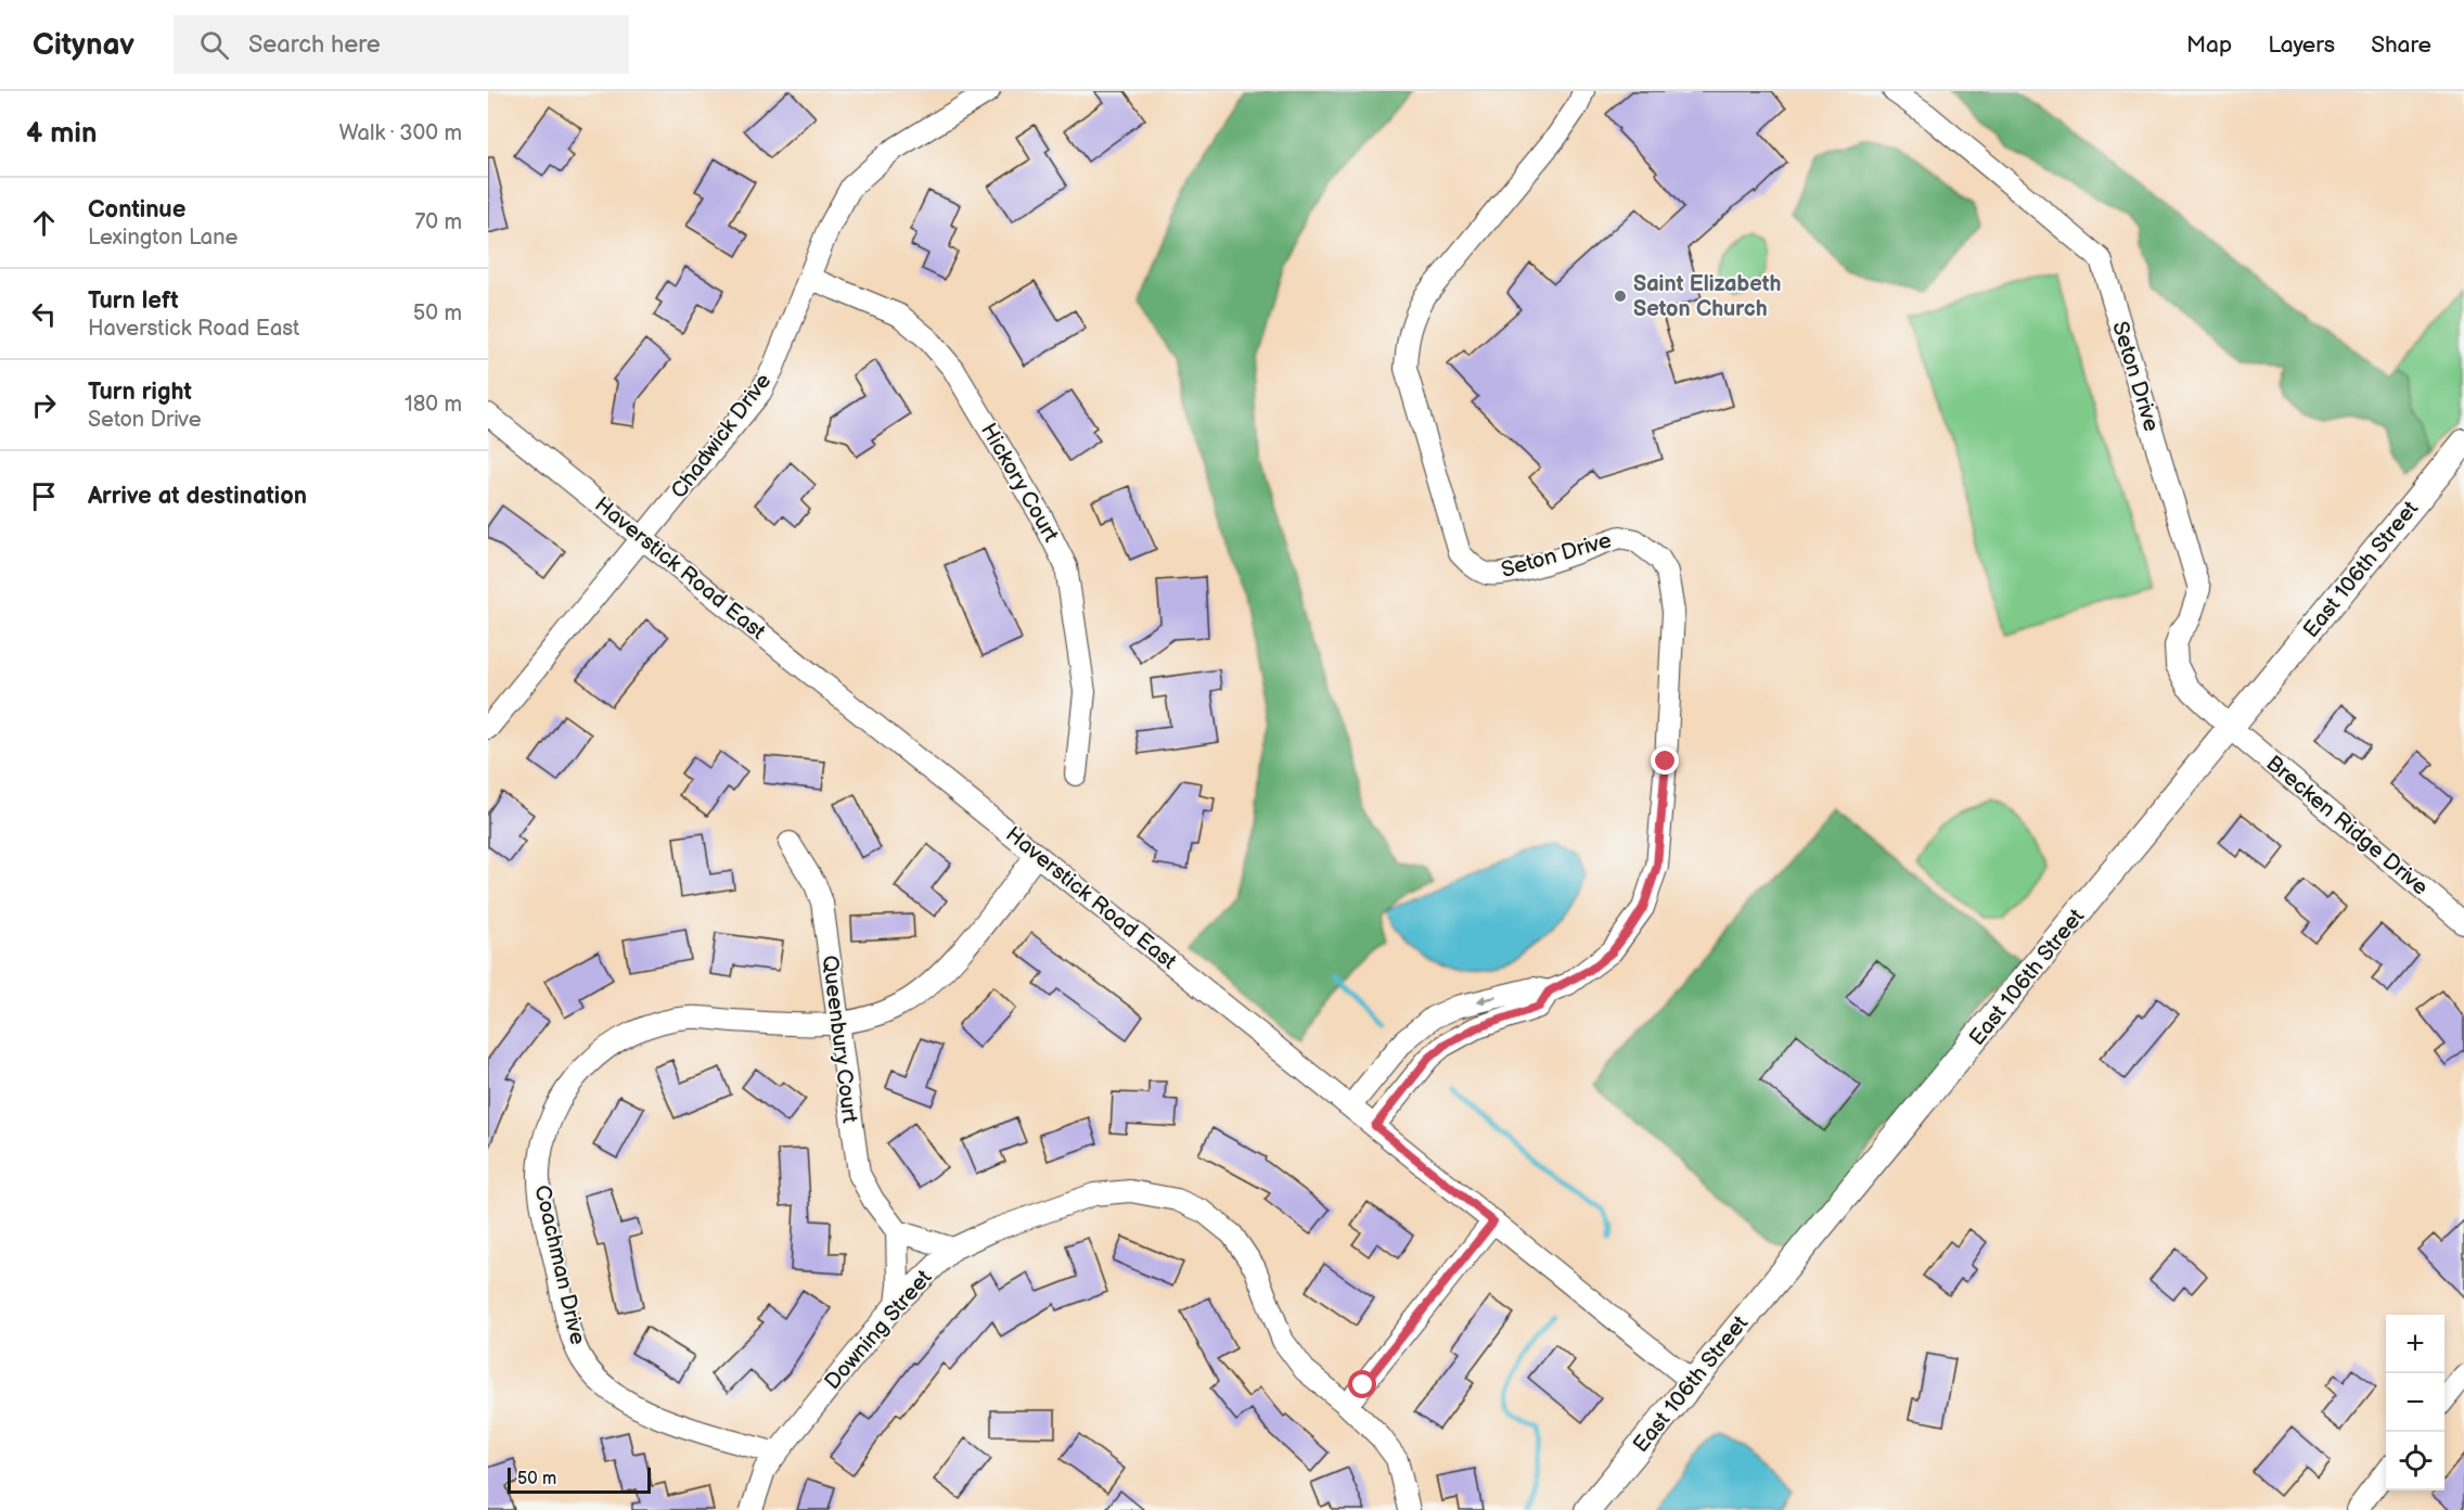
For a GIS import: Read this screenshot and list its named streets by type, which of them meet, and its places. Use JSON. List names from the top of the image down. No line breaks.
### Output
{"streets":{"street":["Seton Drive","Chadwick Drive","Hickory Court","Haverstick Road East","East 106th Street","Brecken Ridge Drive","Queenbury Court","Coachman Drive","Downing Street"]},"crossings":[["Seton Drive","Haverstick Road East"],["Seton Drive","East 106th Street"],["Seton Drive","Brecken Ridge Drive"],["Chadwick Drive","Hickory Court"],["Chadwick Drive","Haverstick Road East"],["Haverstick Road East","East 106th Street"],["Haverstick Road East","Coachman Drive"],["East 106th Street","Brecken Ridge Drive"],["Queenbury Court","Coachman Drive"],["Coachman Drive","Downing Street"]],"places":["Saint Elizabeth Seton Church"],"scale_bar":"50 m","page":{"header":"Citynav","search":"Search here","nav":["Map","Layers","Share"],"heading":["4 min","Walk · 300 m"],"list":[["Continue","Lexington Lane","70 m"],["Turn left","Haverstick Road East","50 m"],["Turn right","Seton Drive","180 m"],"Arrive at destination"],"map_buttons":["+","−"],"scale":"50 m"}}
